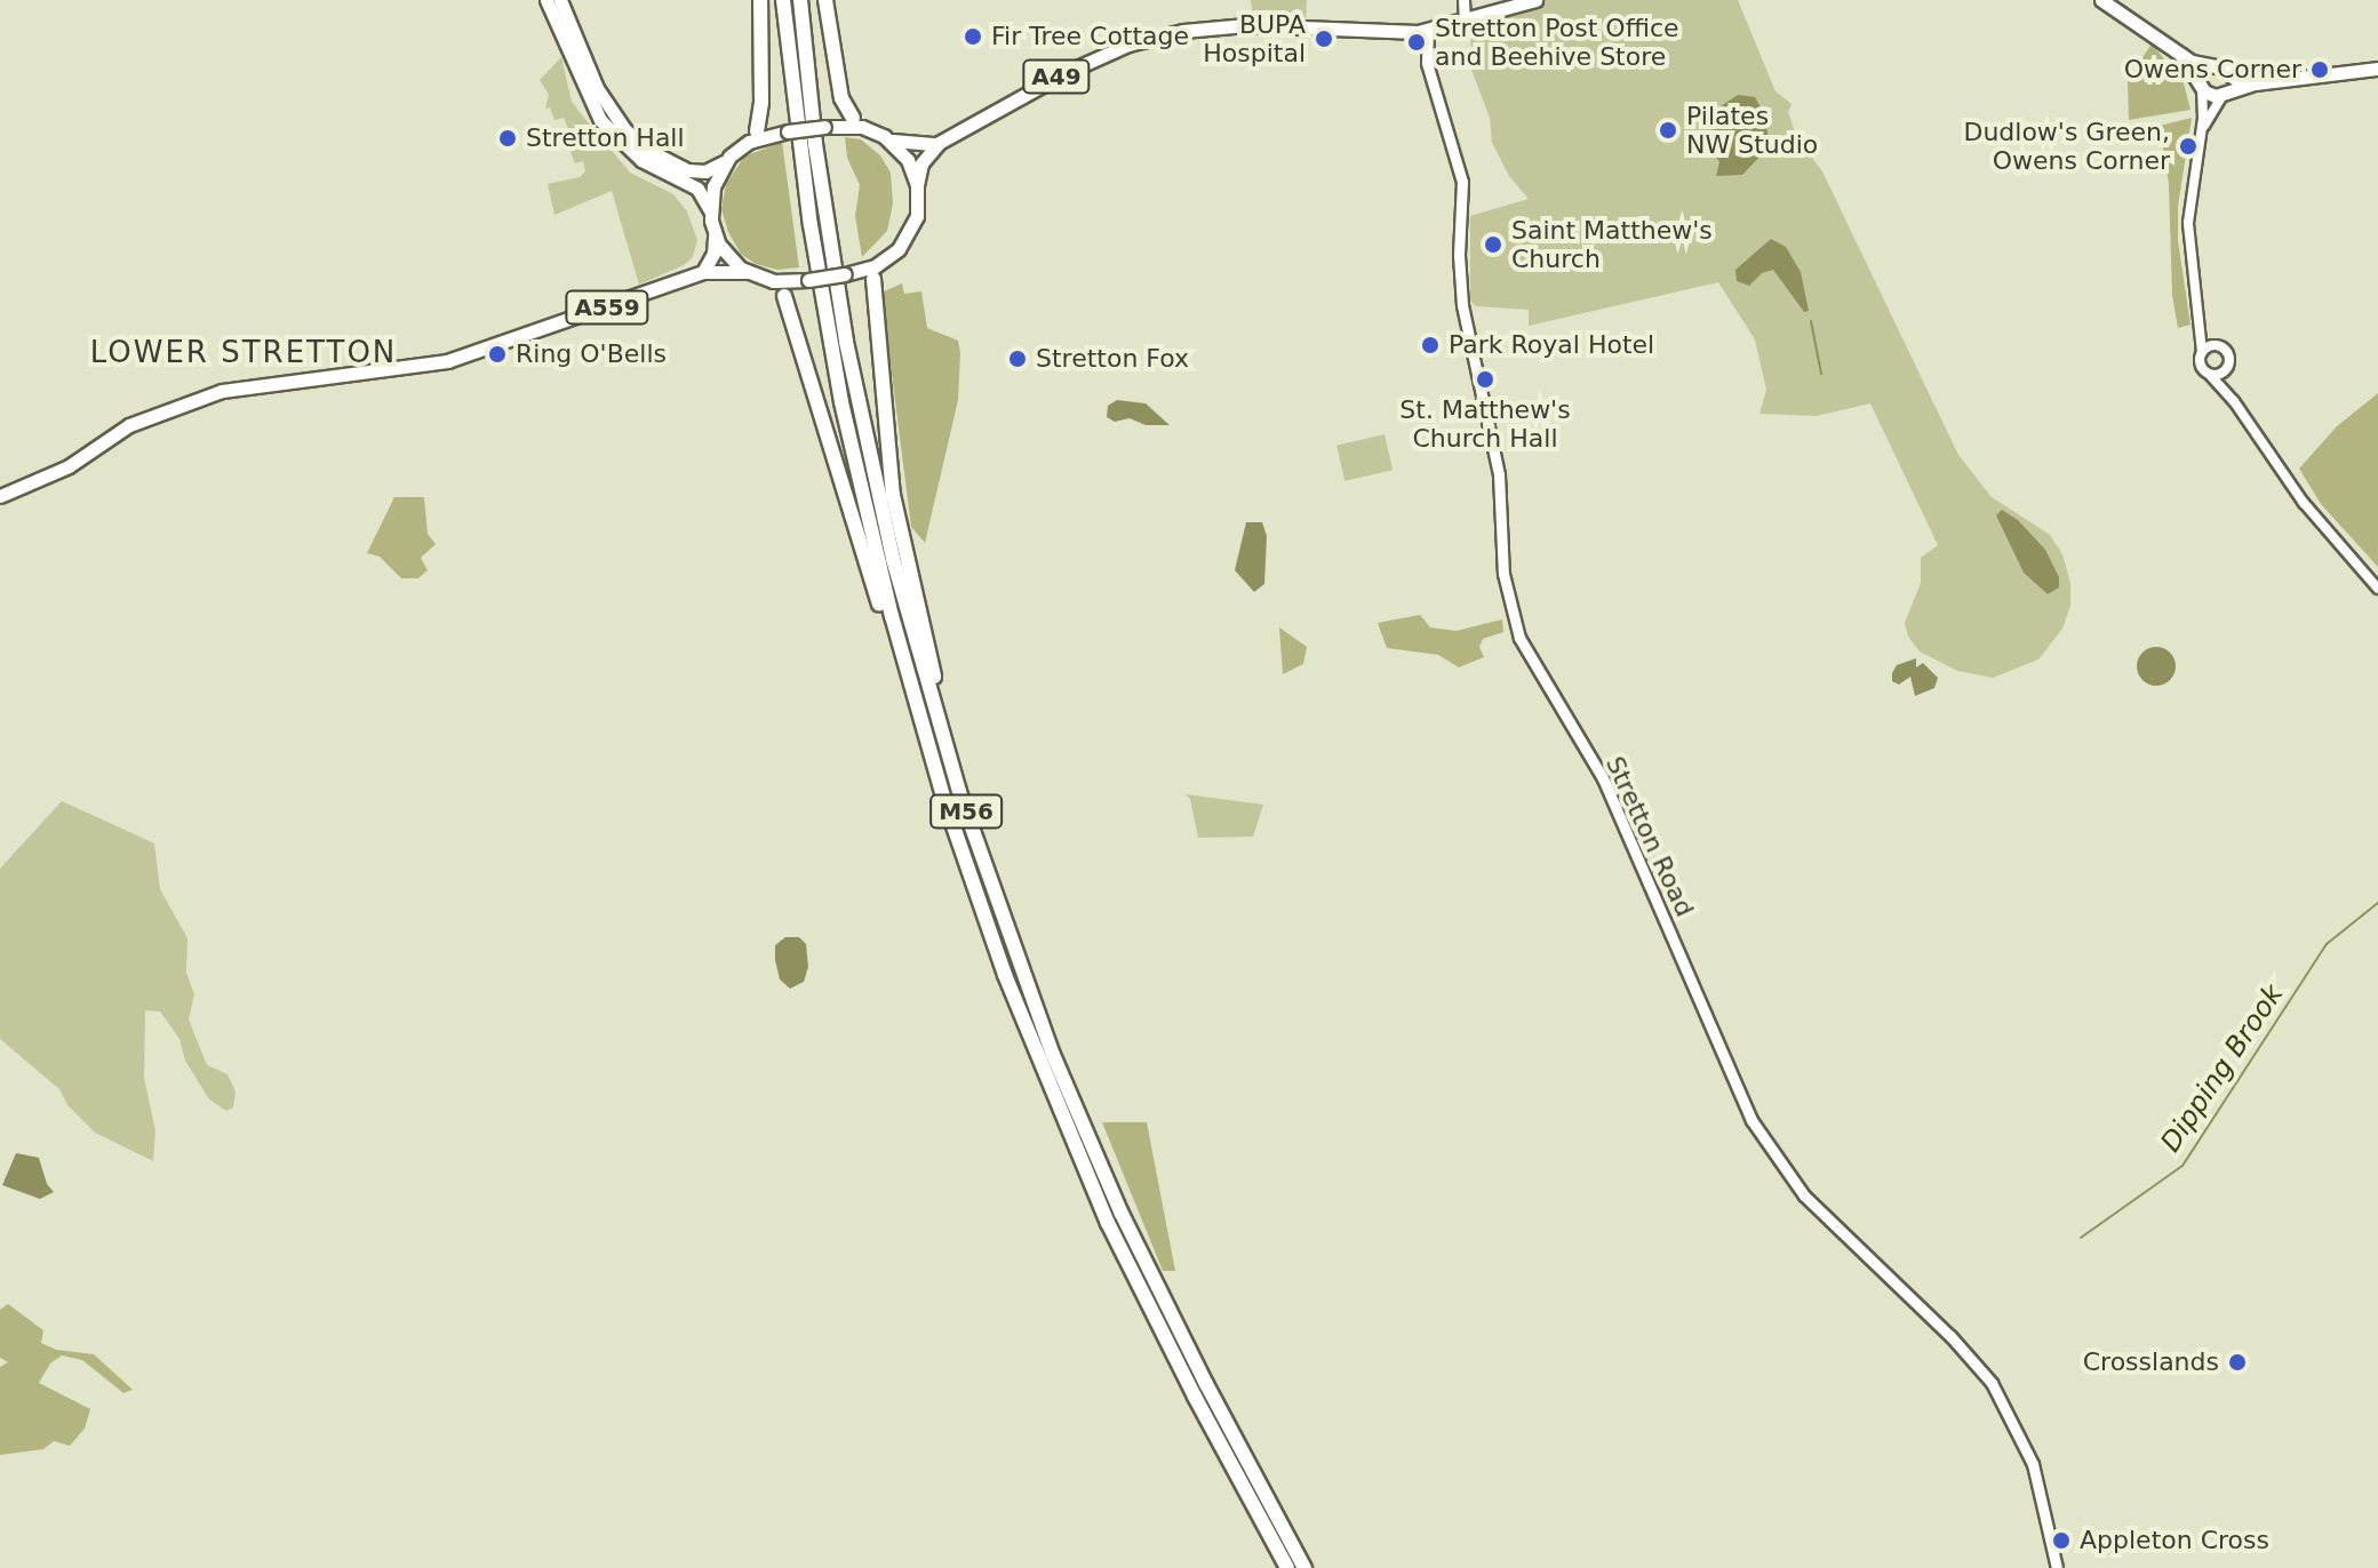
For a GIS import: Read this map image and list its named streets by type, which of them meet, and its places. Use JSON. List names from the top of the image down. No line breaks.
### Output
{"streets":{"highway":["M56"],"main road":["A49","A559","Stretton Road"]},"crossings":[["A49","Stretton Road"]],"districts":["LOWER STRETTON"],"water":["Dipping Brook"],"places":["Fir Tree Cottage","BUPA Hospital","Stretton Post Office and Beehive Store","Owens Corner","Pilates NW Studio","Stretton Hall","Dudlow's Green, Owens Corner","Saint Matthew's Church","Park Royal Hotel","Ring O'Bells","Stretton Fox","St. Matthew's Church Hall","Crosslands","Appleton Cross"]}
